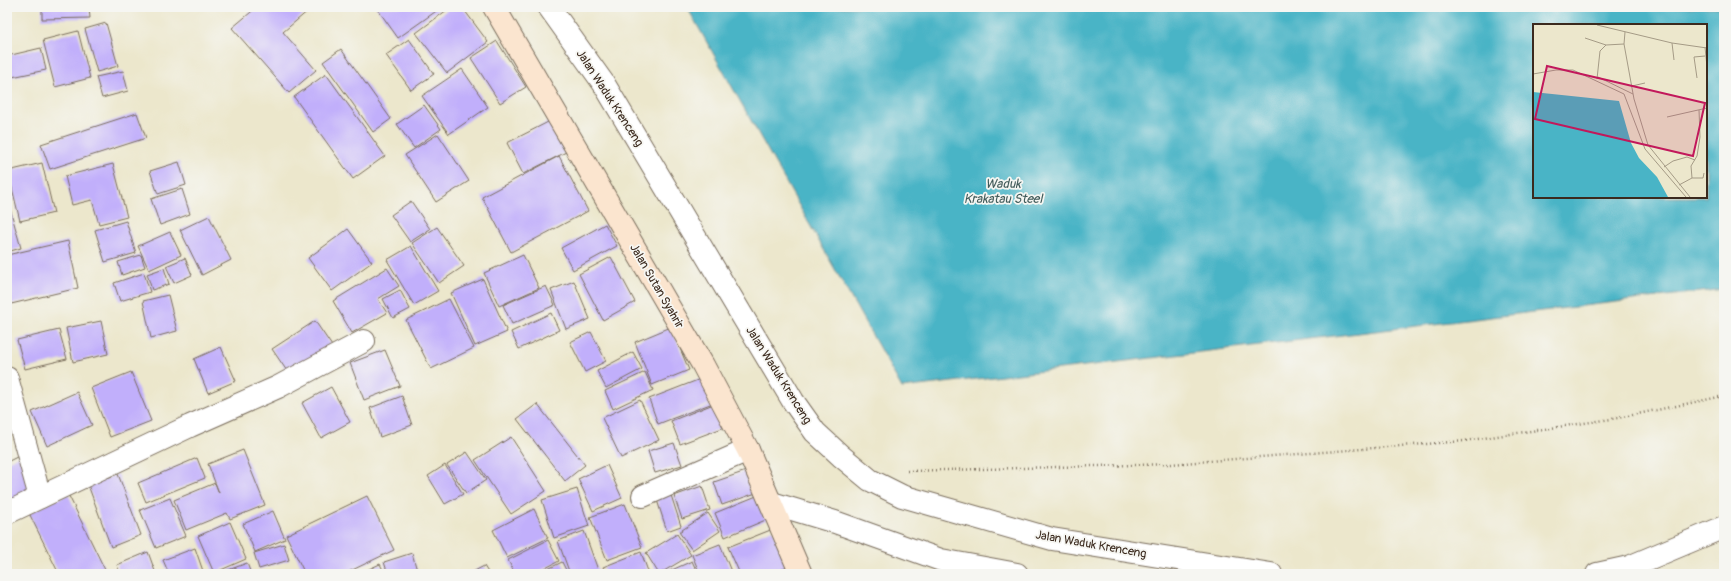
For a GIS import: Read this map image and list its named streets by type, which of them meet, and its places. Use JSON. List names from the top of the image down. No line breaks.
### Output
{"streets":{"street":["Jalan Waduk Krenceng","Jalan Sutan Syahrir"]},"water":["Waduk Krakatau Steel"]}
